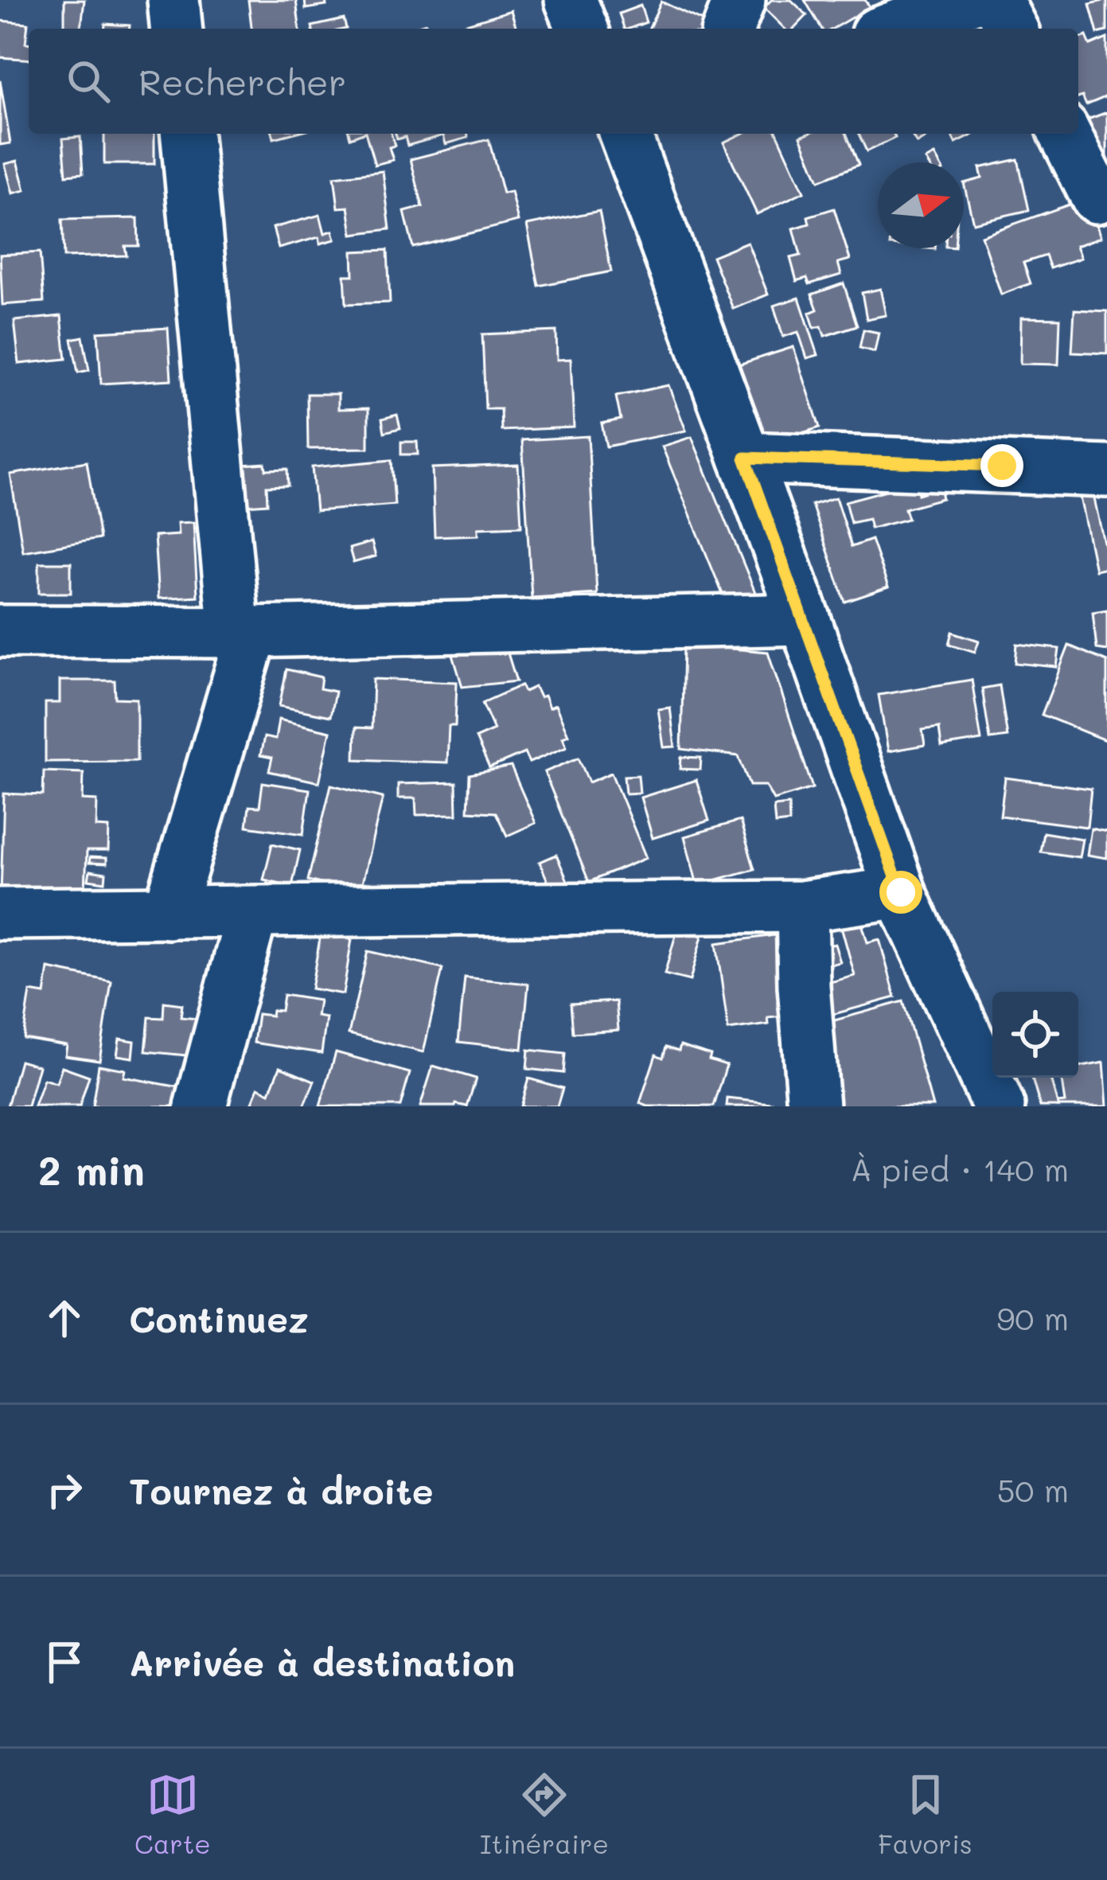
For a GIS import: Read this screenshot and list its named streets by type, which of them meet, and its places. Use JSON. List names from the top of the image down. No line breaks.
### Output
{"north":"right","page":{"search":"Rechercher","heading":["2 min","À pied · 140 m"],"list":[["Continuez","90 m"],["Tournez à droite","50 m"],"Arrivée à destination"],"nav":["Carte","Itinéraire","Favoris"]}}
